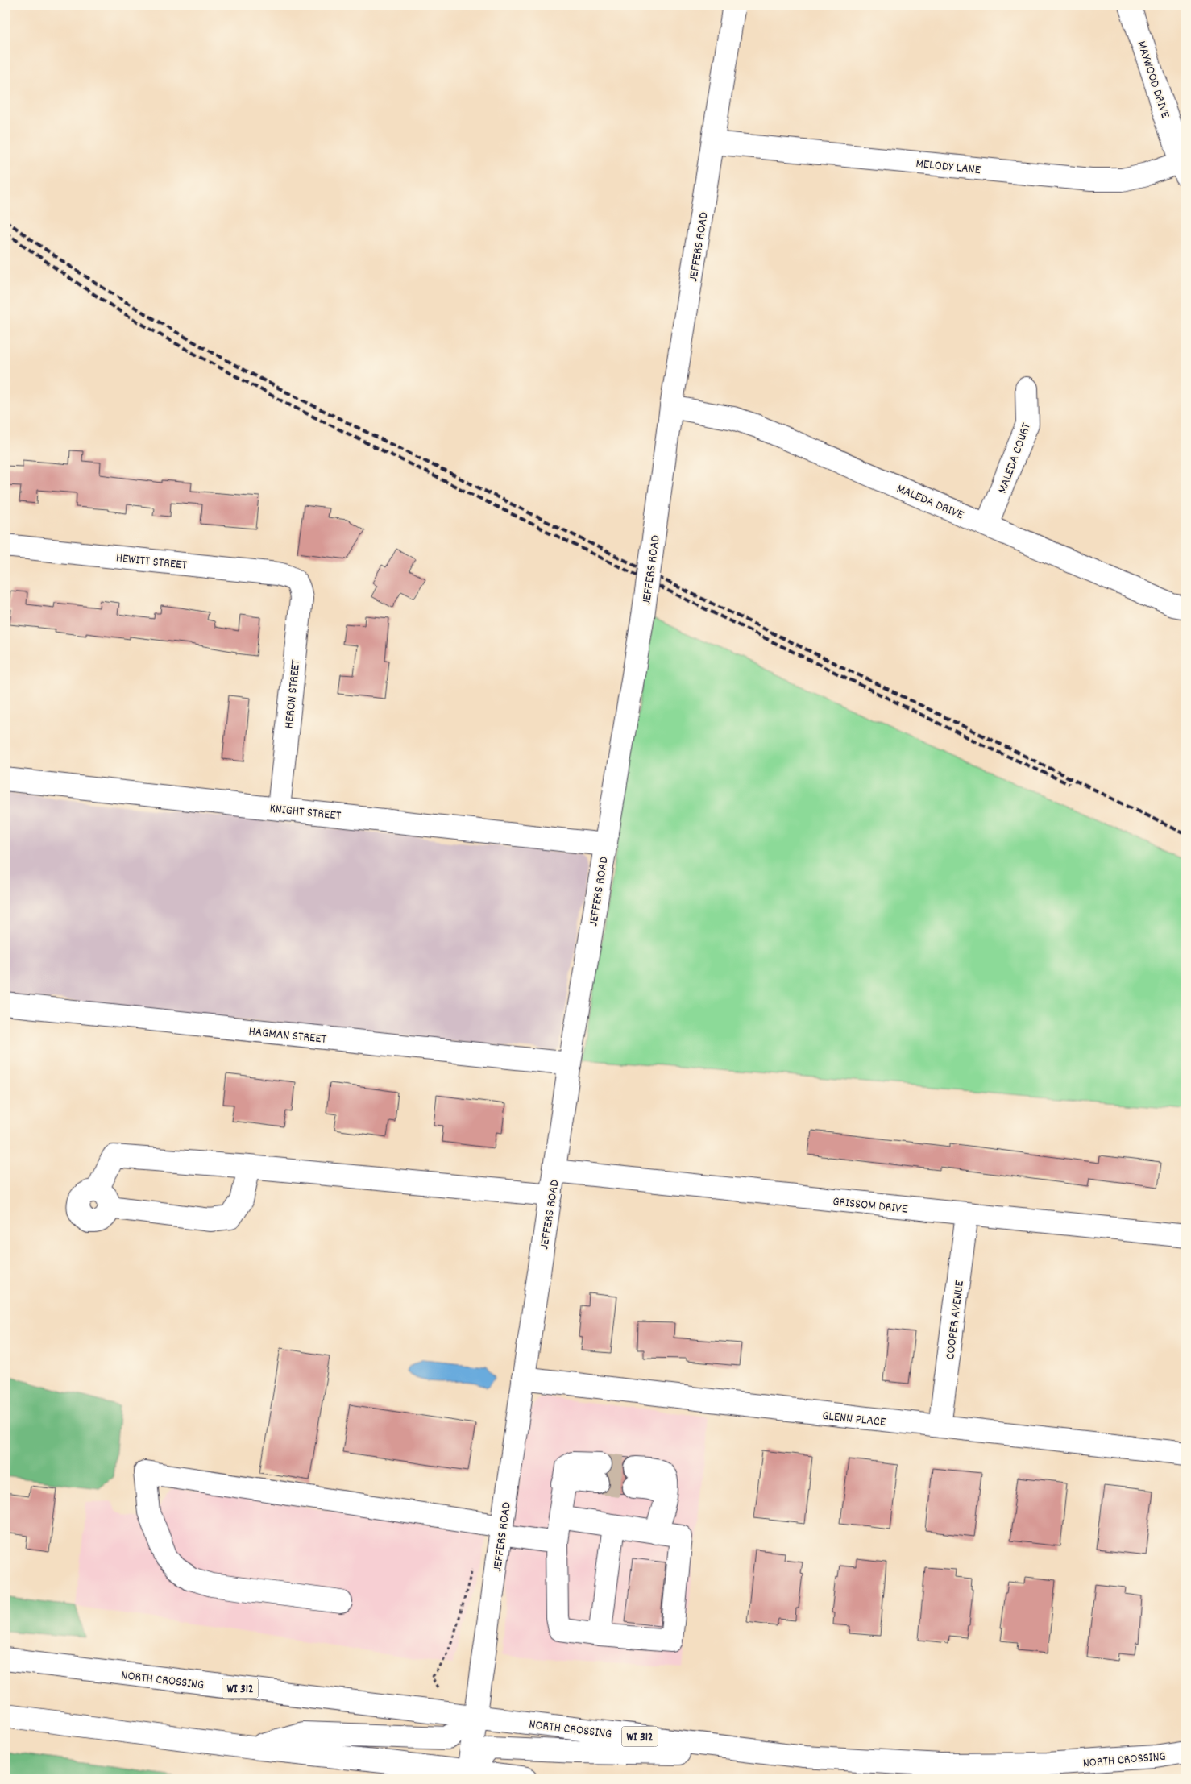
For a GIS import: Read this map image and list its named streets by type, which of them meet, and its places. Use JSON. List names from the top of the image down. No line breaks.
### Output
{"streets":{"street":["MAYWOOD DRIVE","MELODY LANE","JEFFERS ROAD","MALEDA COURT","MALEDA DRIVE","HEWITT STREET","HERON STREET","KNIGHT STREET","HAGMAN STREET","GRISSOM DRIVE","COOPER AVENUE","GLENN PLACE","NORTH CROSSING","WI 312"]},"crossings":[["MAYWOOD DRIVE","MELODY LANE"],["MELODY LANE","JEFFERS ROAD"],["JEFFERS ROAD","MALEDA DRIVE"],["JEFFERS ROAD","KNIGHT STREET"],["JEFFERS ROAD","HAGMAN STREET"],["JEFFERS ROAD","GRISSOM DRIVE"],["JEFFERS ROAD","GLENN PLACE"],["JEFFERS ROAD","NORTH CROSSING"],["MALEDA COURT","MALEDA DRIVE"],["HEWITT STREET","HERON STREET"],["HERON STREET","KNIGHT STREET"],["GRISSOM DRIVE","COOPER AVENUE"],["COOPER AVENUE","GLENN PLACE"]]}
